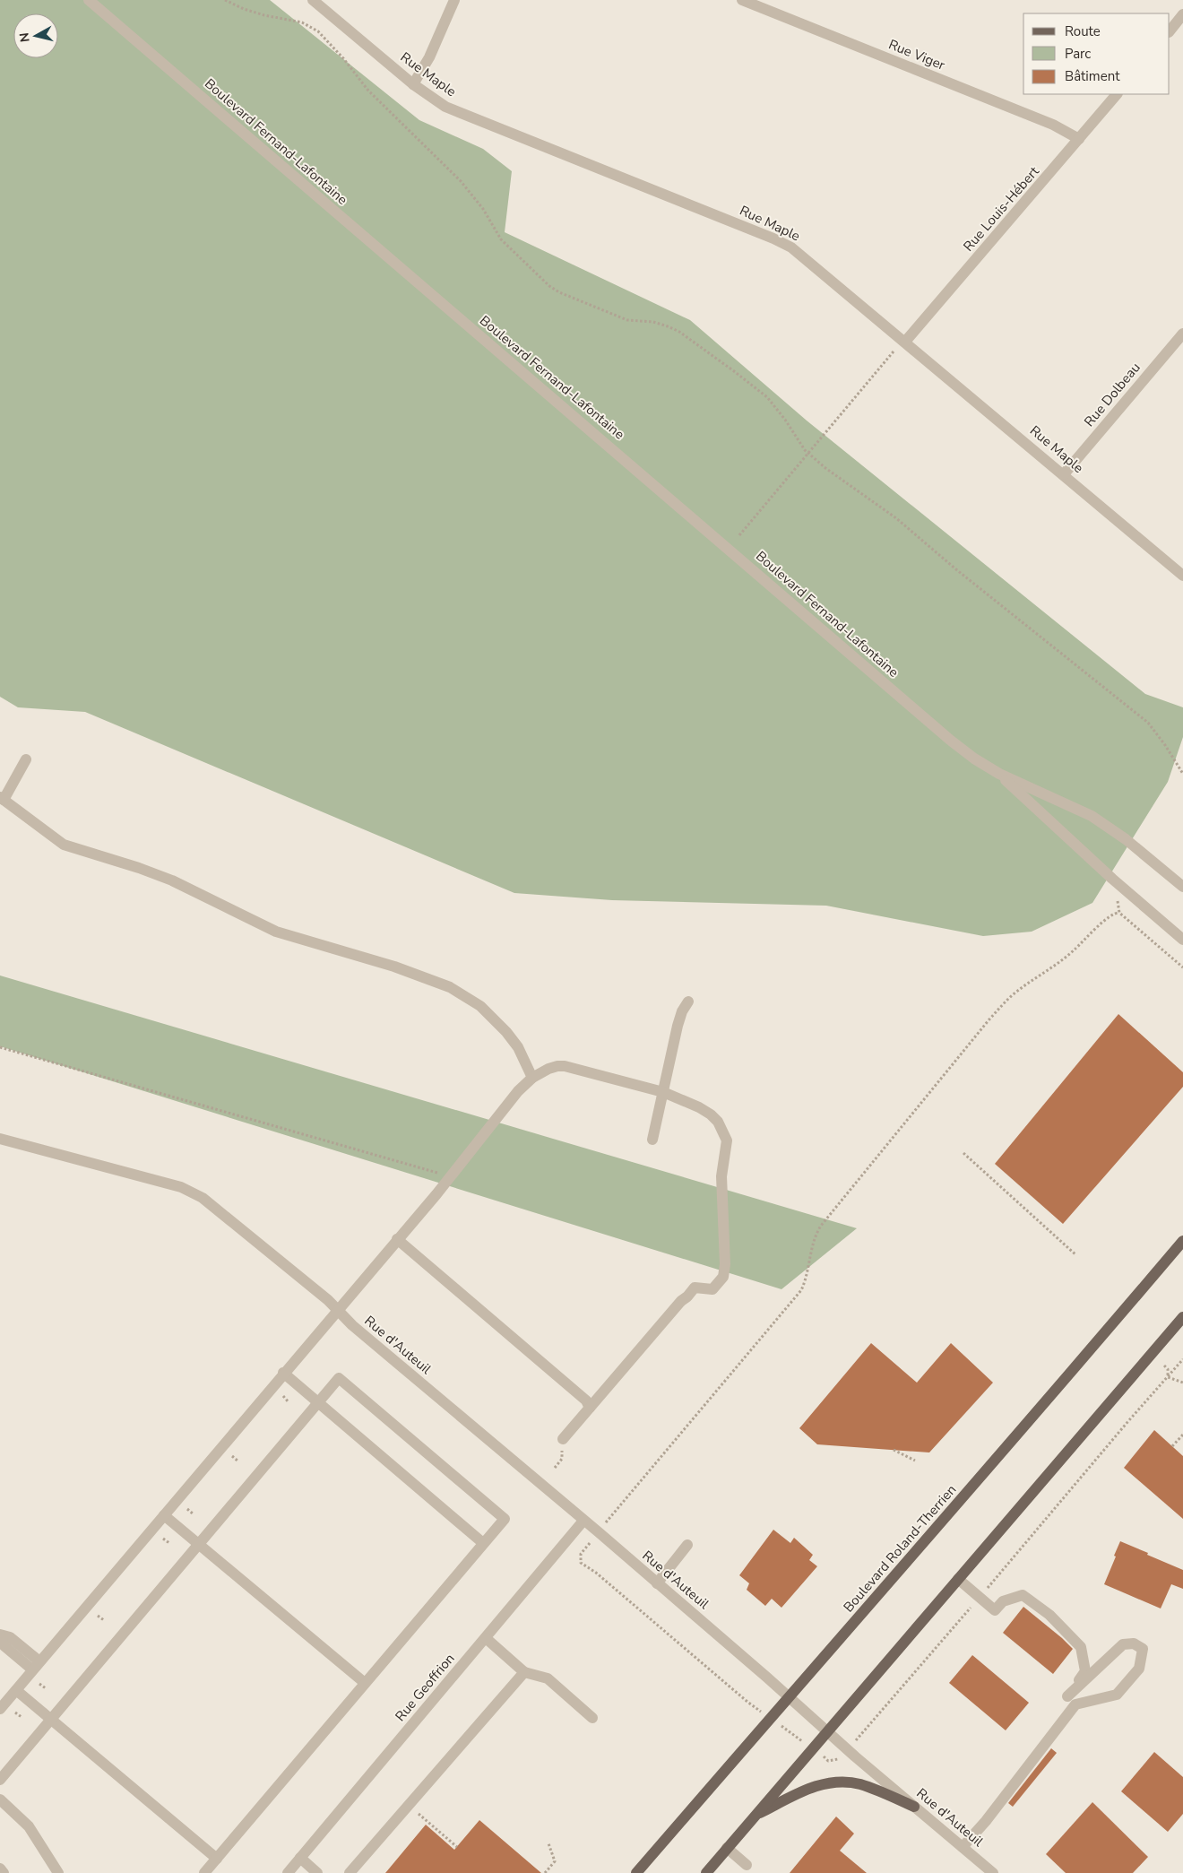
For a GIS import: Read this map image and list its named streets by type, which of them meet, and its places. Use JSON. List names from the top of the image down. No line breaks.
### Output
{"streets":{"main road":["Boulevard Roland-Therrien"],"street":["Rue Viger","Rue Maple","Boulevard Fernand-Lafontaine","Rue Louis-Hébert","Rue Dolbeau","Rue d'Auteuil","Rue Geoffrion"]},"crossings":[["Rue Viger","Rue Louis-Hébert"],["Rue Maple","Rue Louis-Hébert"],["Rue Maple","Rue Dolbeau"],["Rue d'Auteuil","Boulevard Roland-Therrien"],["Rue d'Auteuil","Rue Geoffrion"]],"legend":["Route","Parc","Bâtiment"],"north":"left"}
